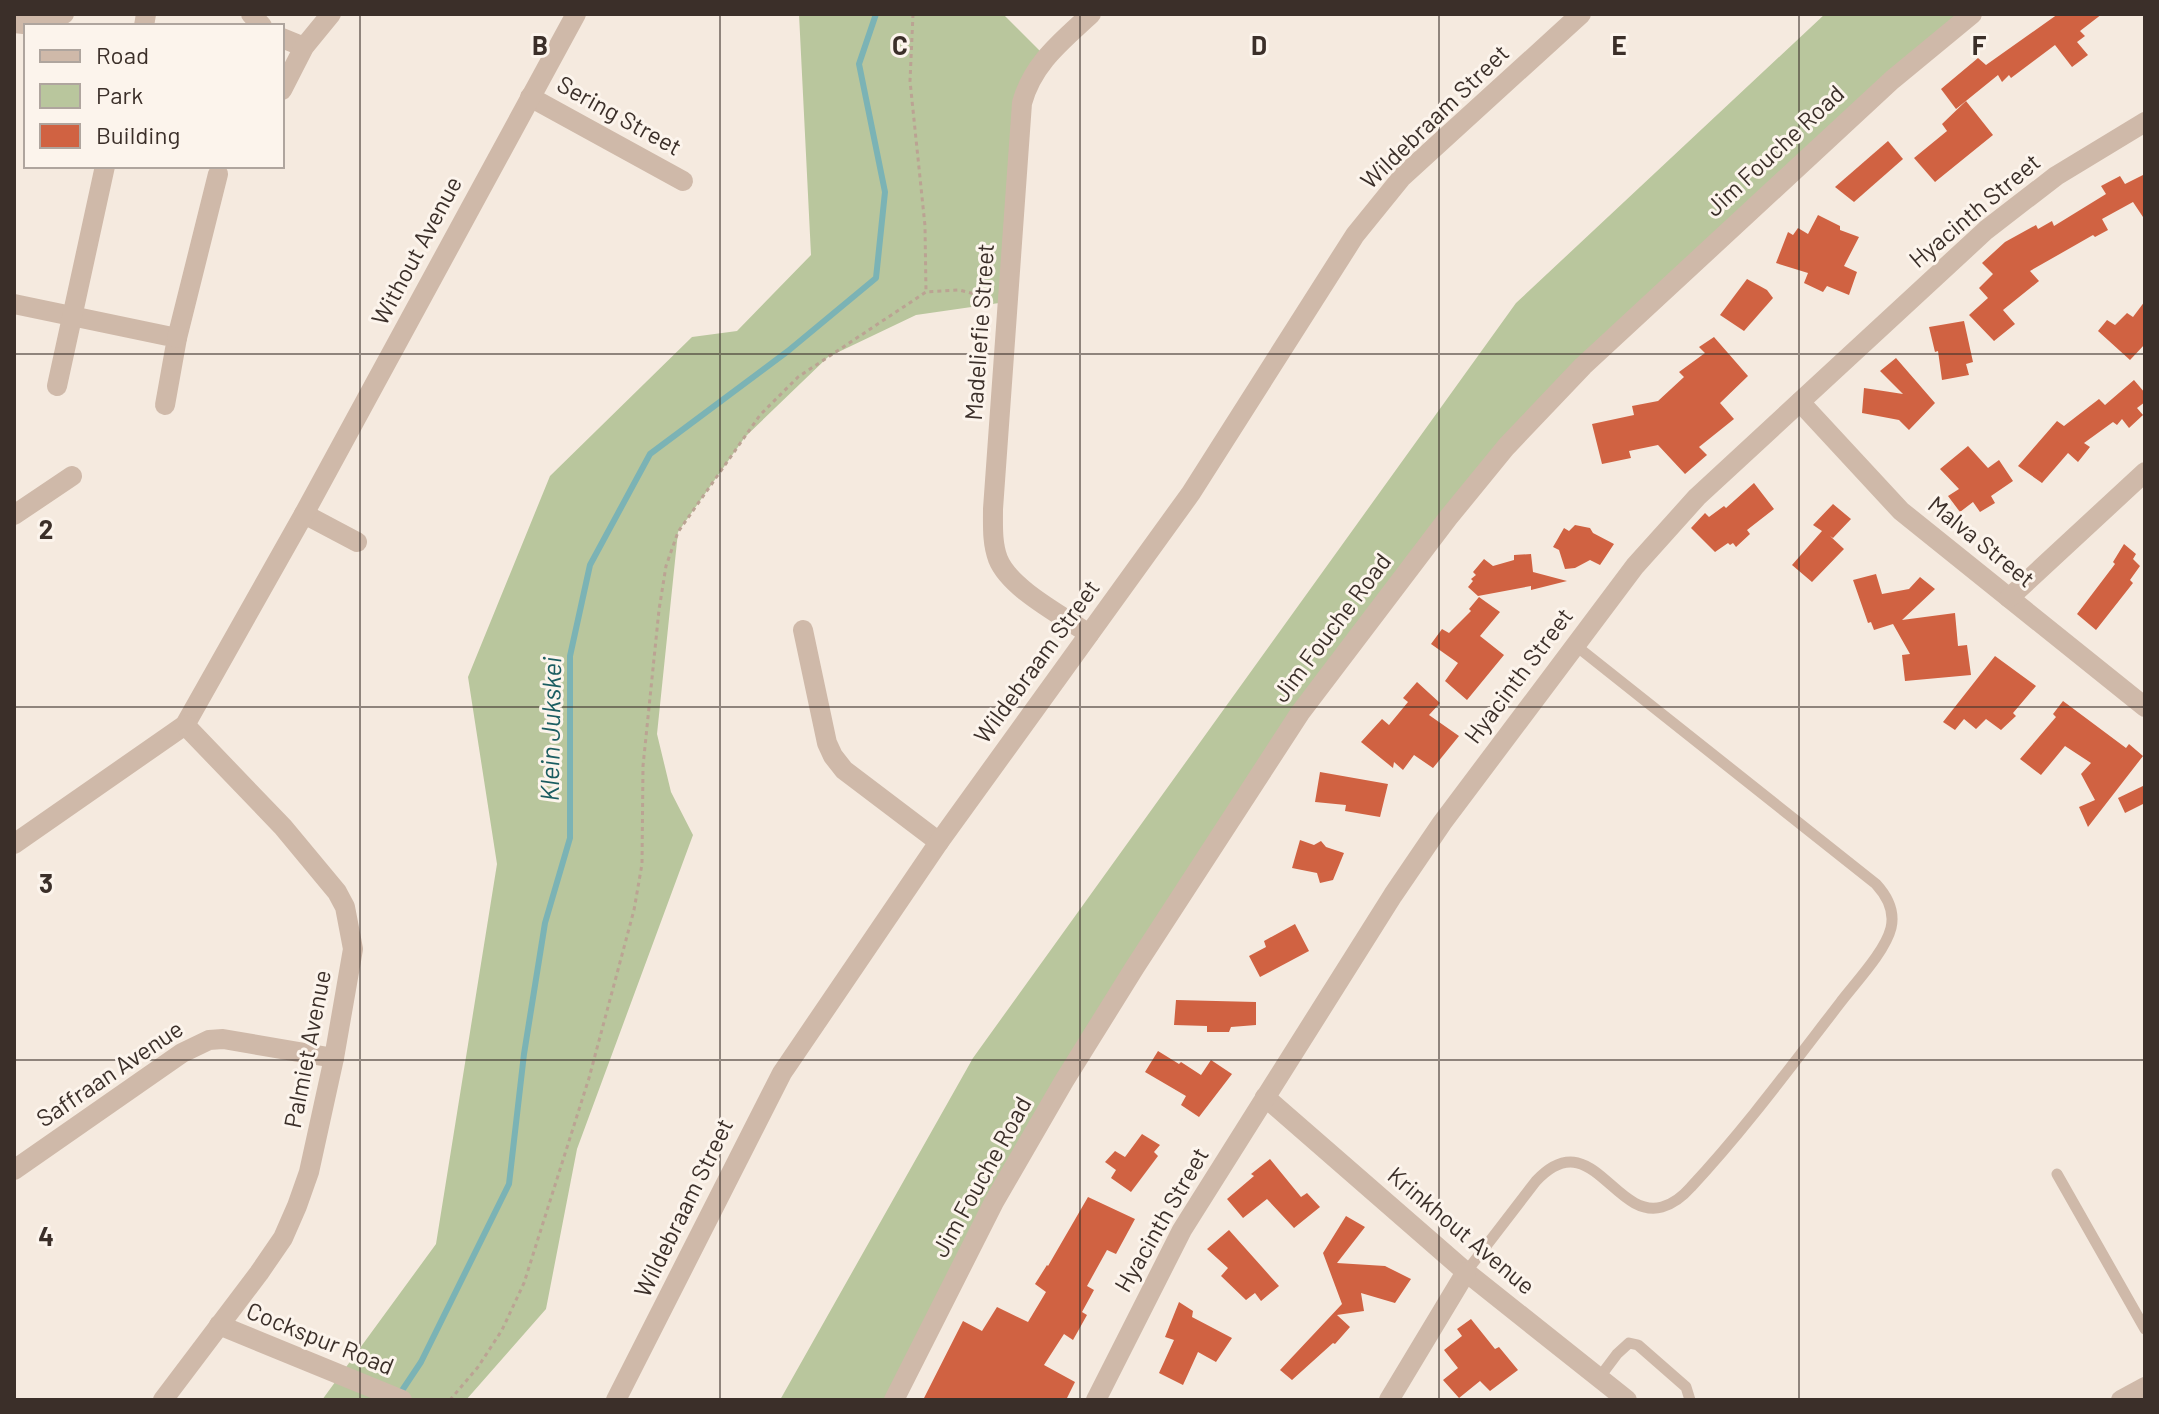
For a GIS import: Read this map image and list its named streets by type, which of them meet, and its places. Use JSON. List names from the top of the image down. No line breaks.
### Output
{"streets":{"street":["Sering Street","Wildebraam Street","Jim Fouche Road","Hyacinth Street","Without Avenue","Madeliefie Street","Malva Street","Palmiet Avenue","Saffraan Avenue","Krinkhout Avenue","Cockspur Road"]},"crossings":[["Sering Street","Without Avenue"],["Wildebraam Street","Madeliefie Street"],["Hyacinth Street","Malva Street"],["Hyacinth Street","Krinkhout Avenue"],["Without Avenue","Palmiet Avenue"],["Palmiet Avenue","Saffraan Avenue"],["Palmiet Avenue","Cockspur Road"]],"water":["Klein Jukskei"],"legend":["Road","Park","Building"],"grid":{"columns":["B","C","D","E","F"],"rows":["2","3","4"]}}
